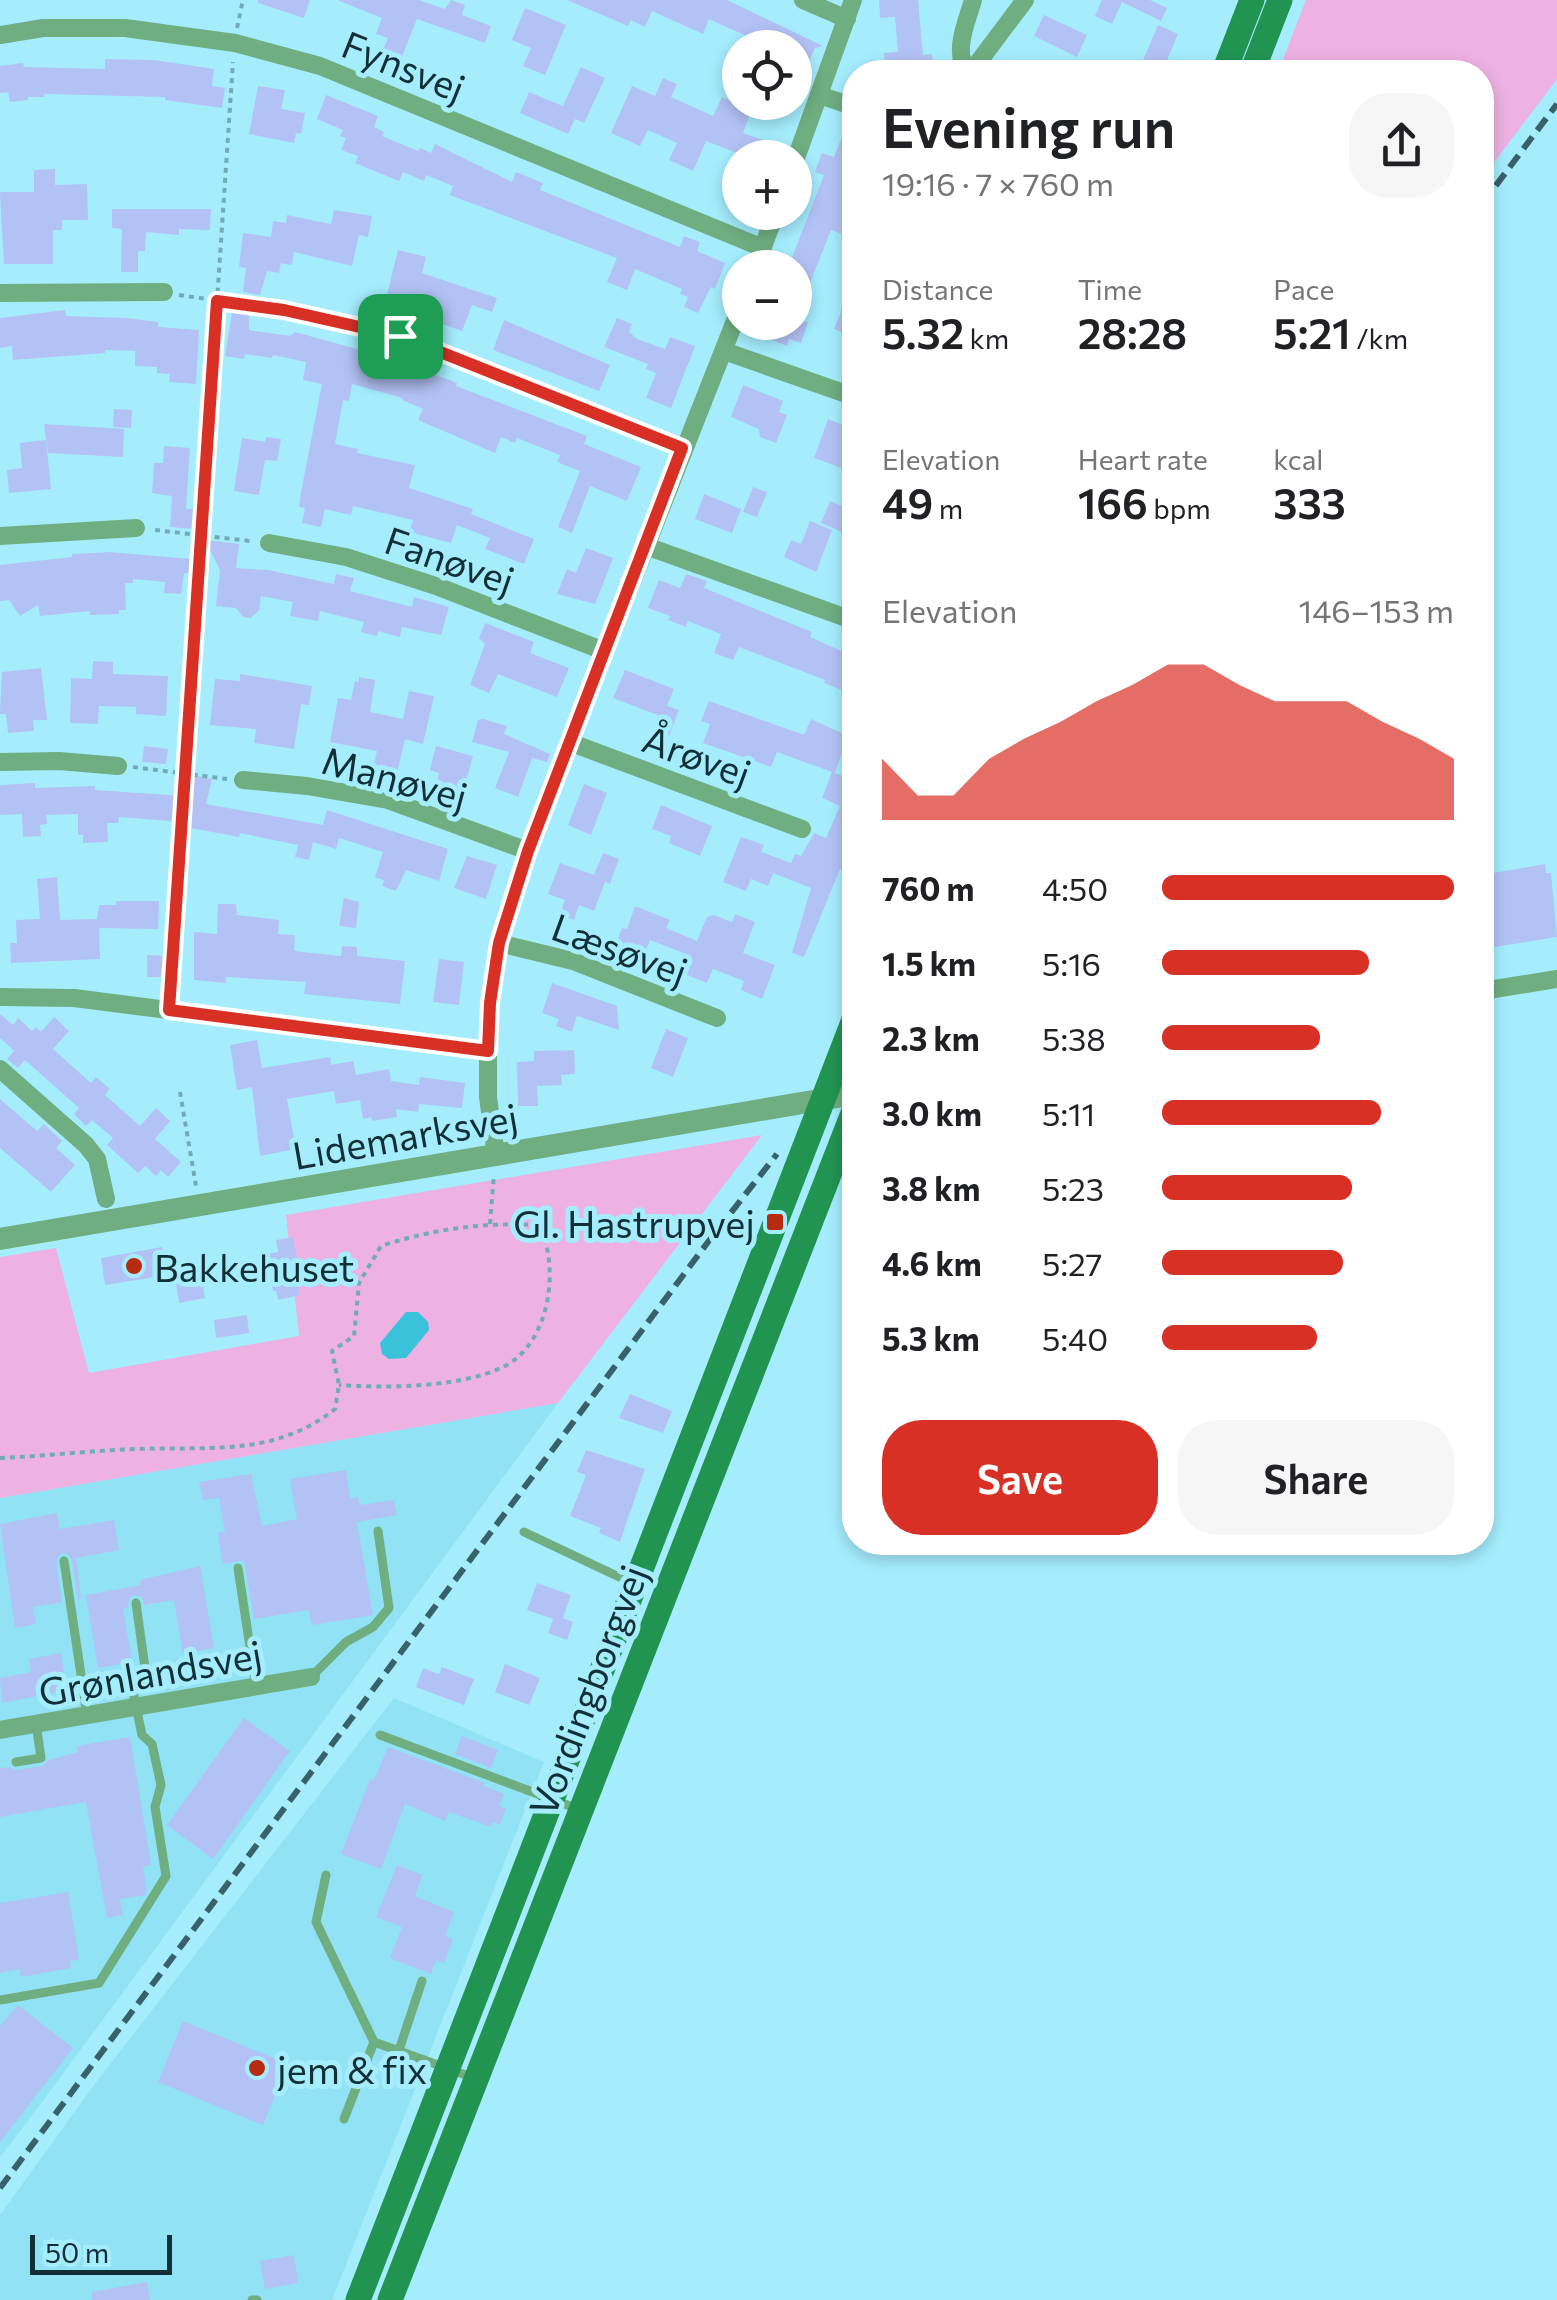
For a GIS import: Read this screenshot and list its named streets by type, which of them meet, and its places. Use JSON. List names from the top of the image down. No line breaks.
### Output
{"streets":{"main road":["Vordingborgvej"],"street":["Fynsvej","Fanøvej","Årøvej","Manøvej","Læsøvej","Lidemarksvej","Grønlandsvej"]},"crossings":[["Lidemarksvej","Vordingborgvej"]],"places":{"transit":["Gl. Hastrupvej"],"other":["Bakkehuset","jem & fix"]},"scale_bar":"50 m","page":{"map_buttons":["+","−"],"heading":["Evening run","19:16 · 7 × 760 m"],"stats":[["Distance","5.32 km"],["Time","28:28"],["Pace","5:21 /km"],["Elevation","49 m"],["Heart rate","166 bpm"],["kcal","333"]],"chart":["Elevation","146–153 m"],"list":[{"name":"760 m","note":"4:50"},{"name":"1.5 km","note":"5:16"},{"name":"2.3 km","note":"5:38"},{"name":"3.0 km","note":"5:11"},{"name":"3.8 km","note":"5:23"},{"name":"4.6 km","note":"5:27"},{"name":"5.3 km","note":"5:40"}],"buttons":["Save","Share"],"scale":"50 m"}}
